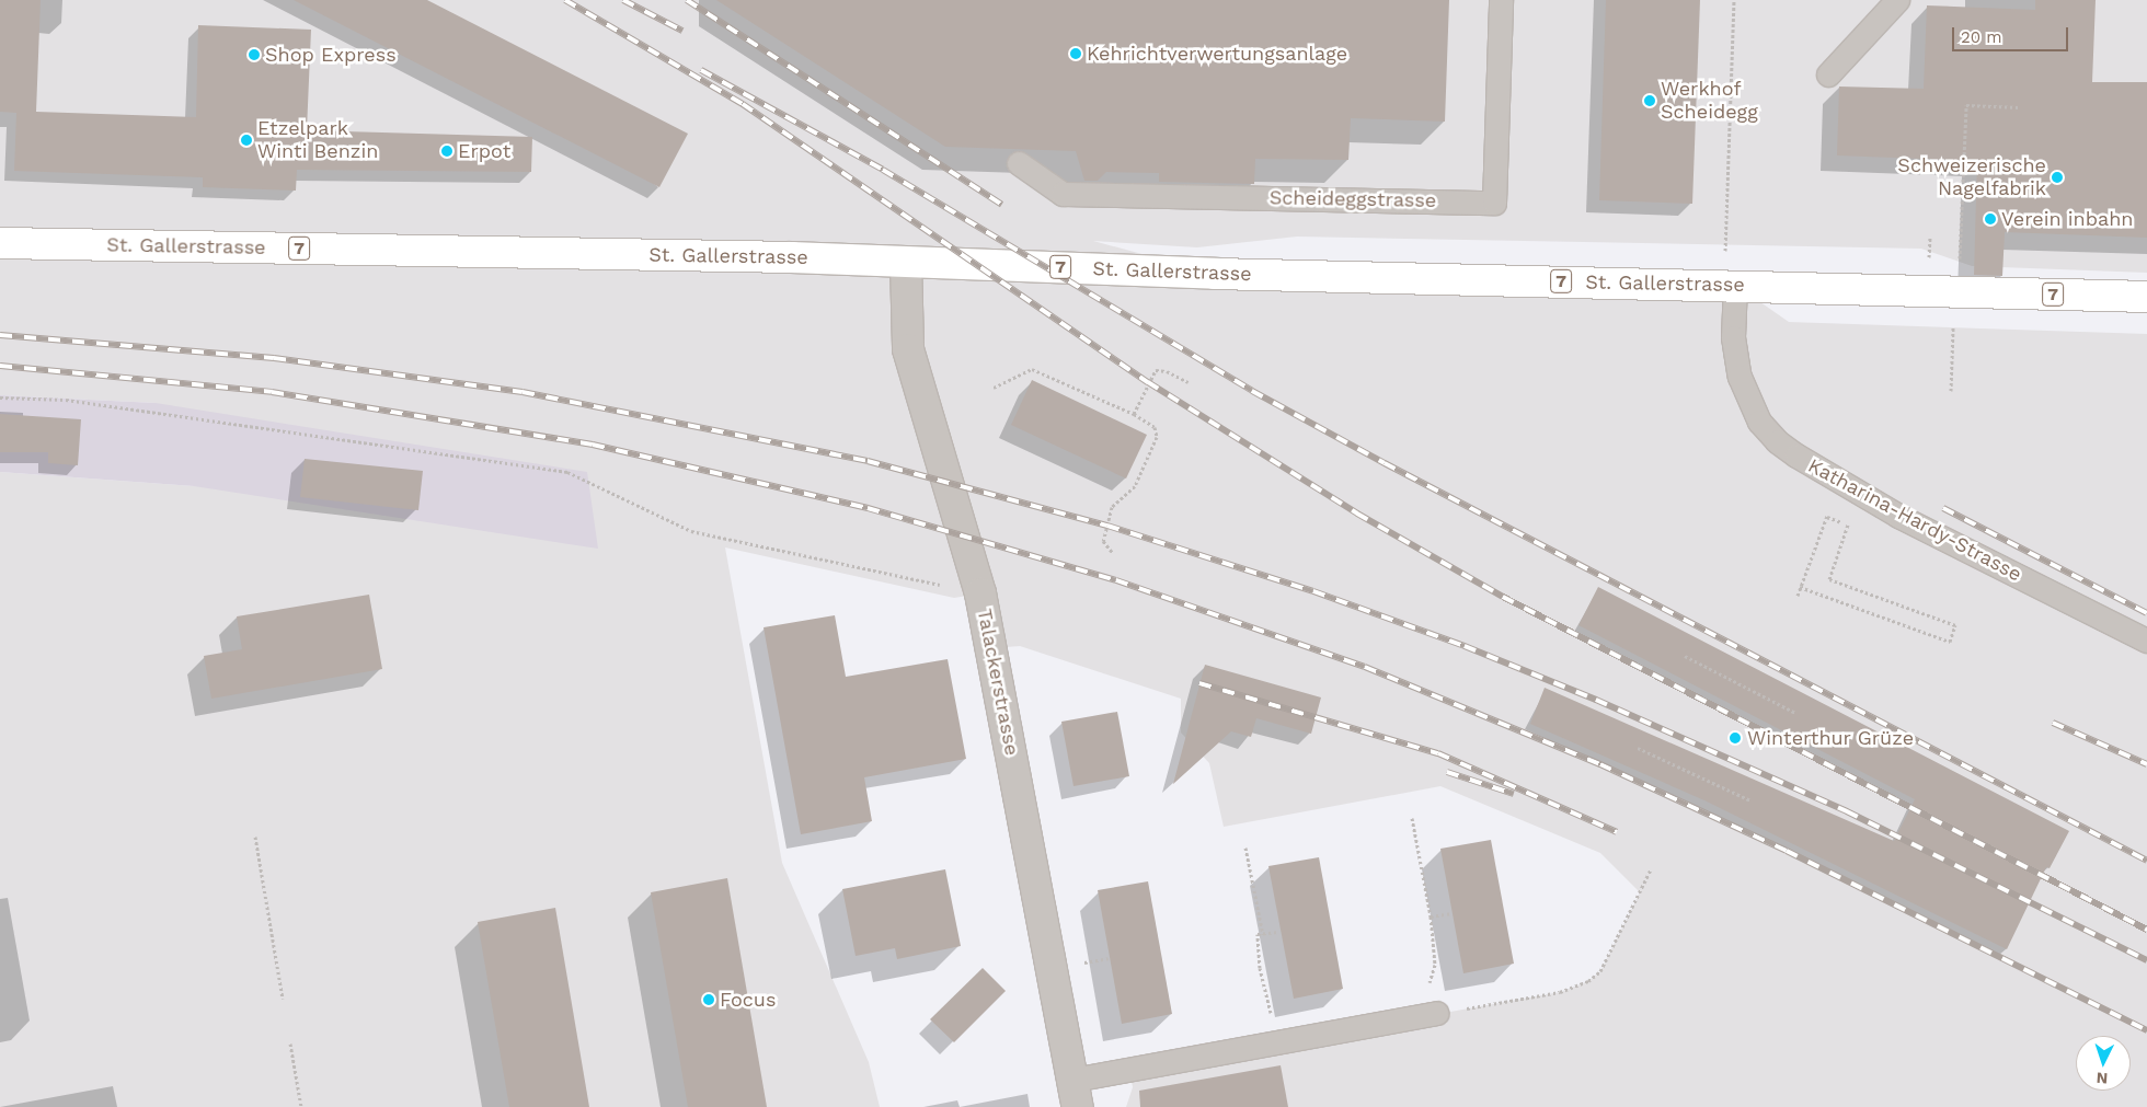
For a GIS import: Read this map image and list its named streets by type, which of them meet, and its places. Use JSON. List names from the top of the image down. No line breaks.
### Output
{"streets":{"main road":["St. Gallerstrasse","7"],"street":["Talackerstrasse"],"lane":["Scheideggstrasse","Katharina-Hardy-Strasse"]},"crossings":[["St. Gallerstrasse","Katharina-Hardy-Strasse"],["St. Gallerstrasse","Talackerstrasse"]],"places":["Kehrichtverwertungsanlage","Shop Express","Werkhof Scheidegg","Etzelpark Winti Benzin","Erpot","Schweizerische Nagelfabrik","Verein inbahn","Winterthur Grüze","Focus"],"scale_bar":"20 m","north":"bottom"}
